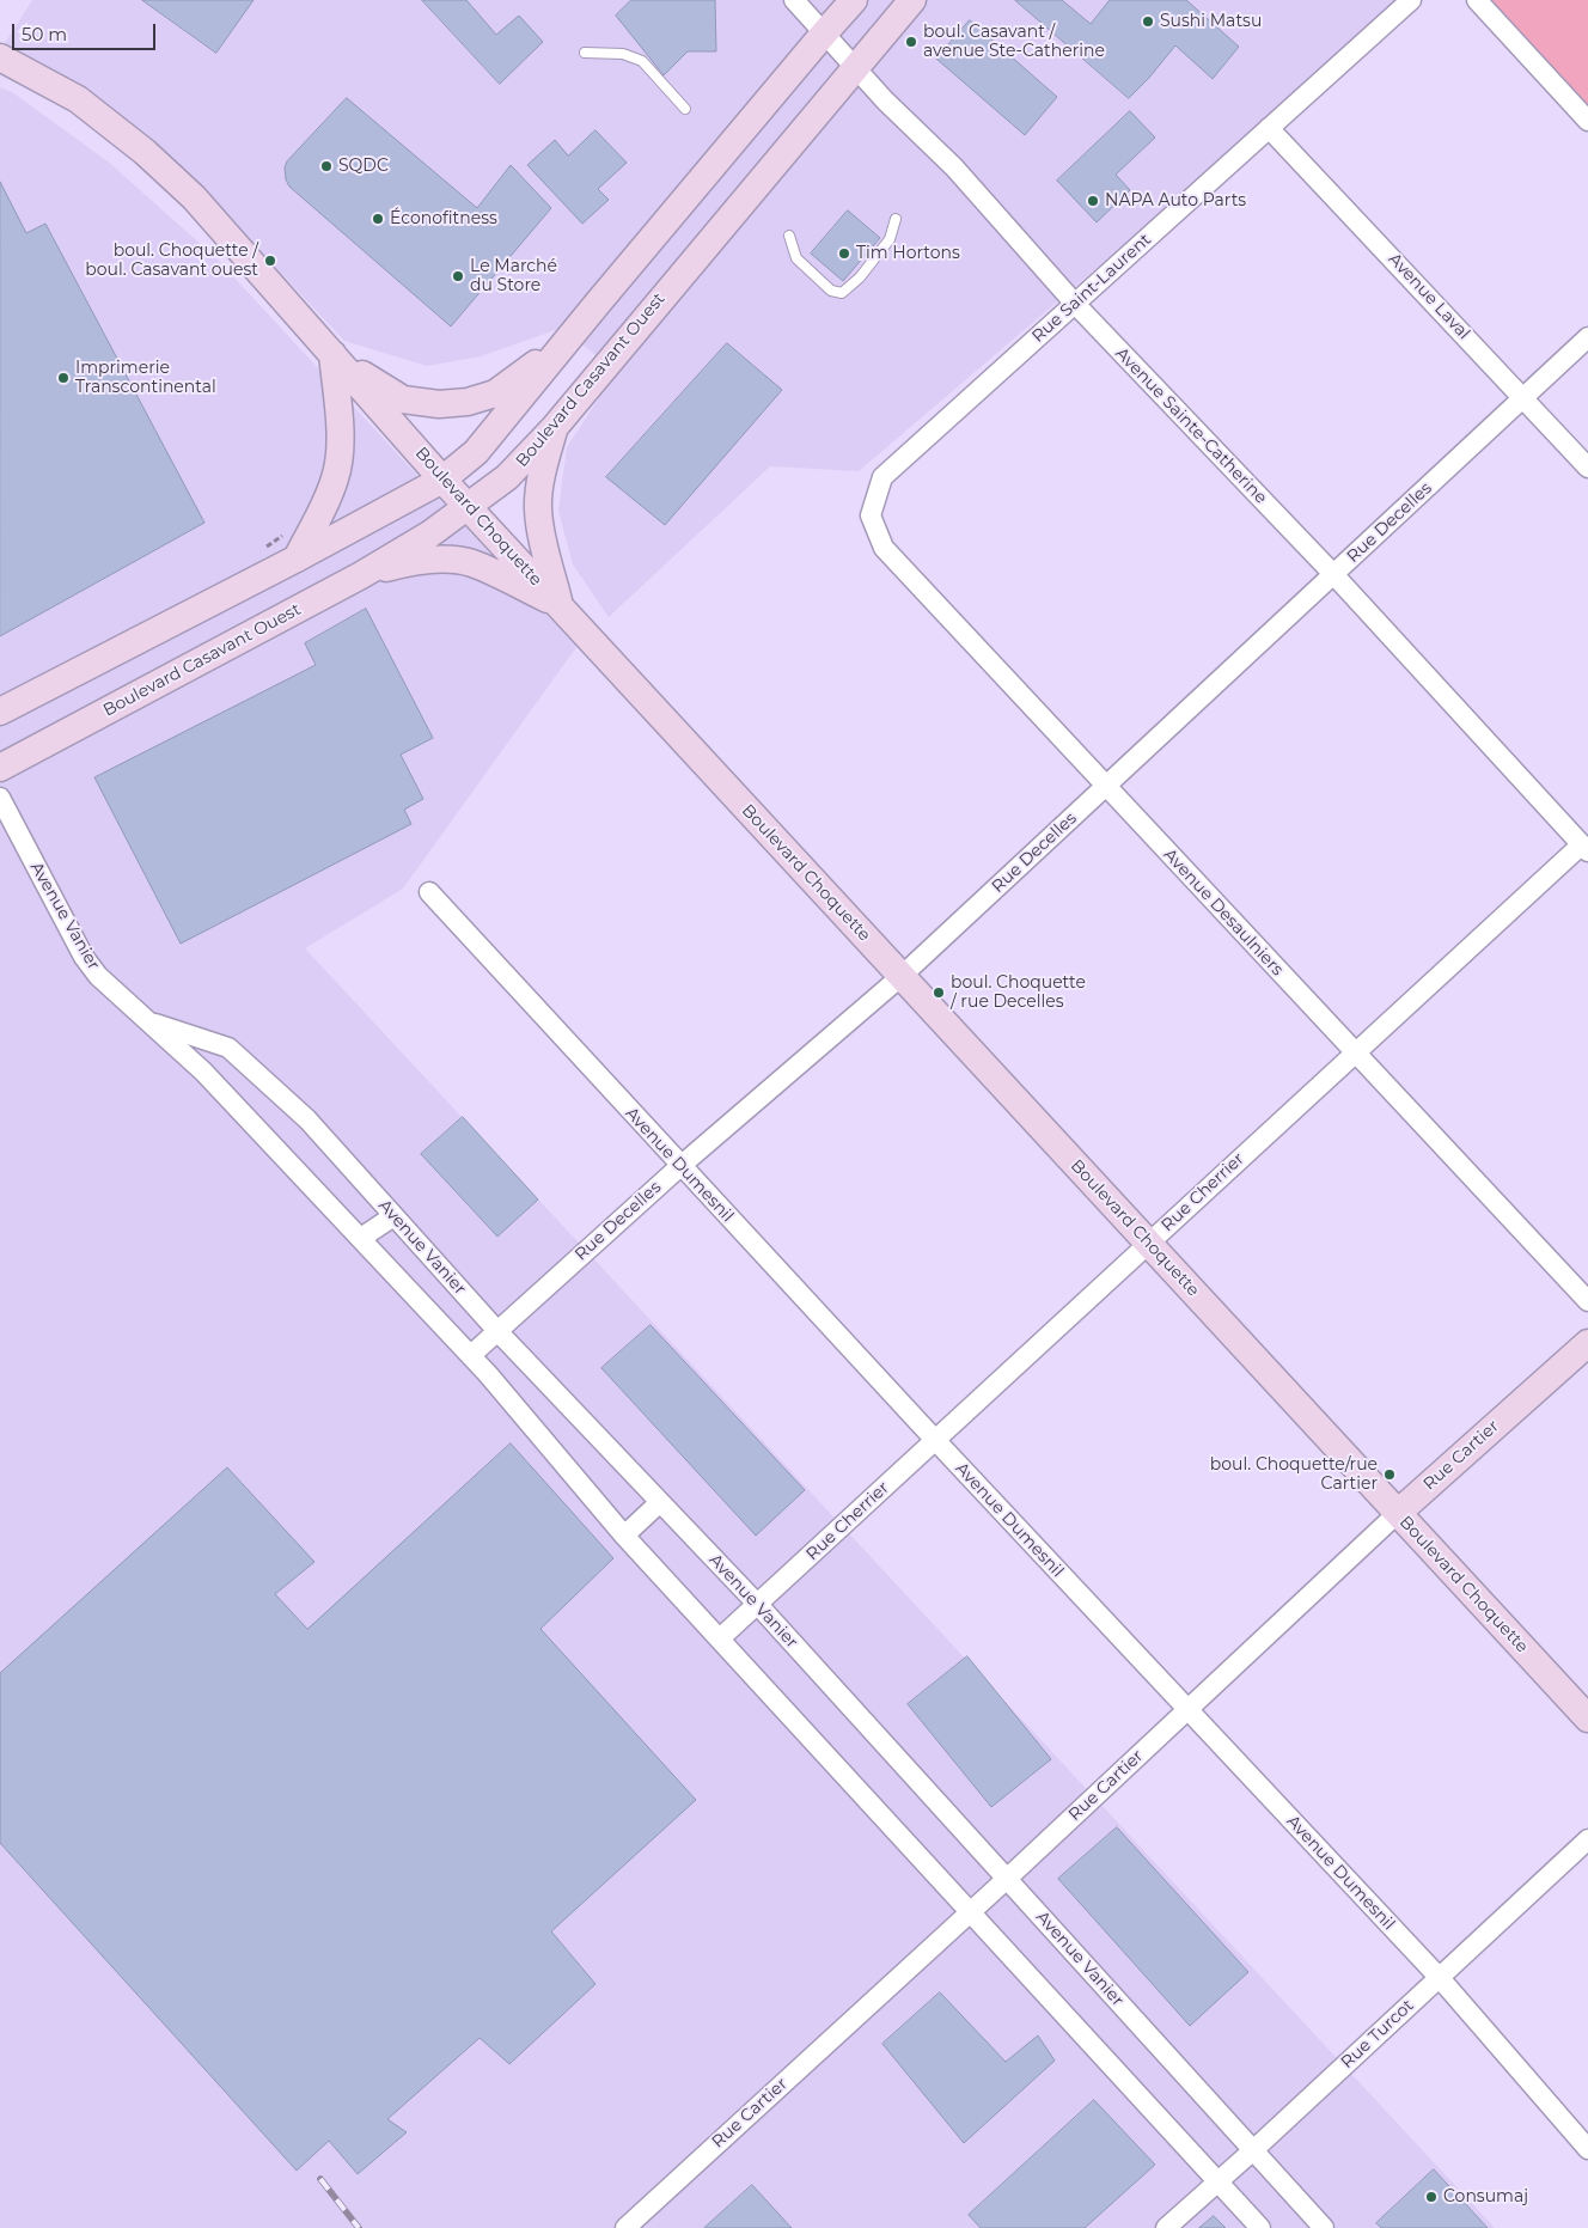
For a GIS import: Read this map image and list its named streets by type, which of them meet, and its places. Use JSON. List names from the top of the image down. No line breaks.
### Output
{"streets":{"main road":["Boulevard Casavant Ouest","Boulevard Choquette","Rue Cartier"],"street":["Rue Saint-Laurent","Avenue Laval","Avenue Sainte-Catherine","Rue Decelles","Avenue Desaulniers","Avenue Vanier","Avenue Dumesnil","Rue Cherrier","Rue Turcot"]},"crossings":[["Rue Saint-Laurent","Avenue Laval"],["Rue Saint-Laurent","Avenue Sainte-Catherine"],["Rue Saint-Laurent","Avenue Desaulniers"],["Avenue Laval","Rue Decelles"],["Boulevard Casavant Ouest","Avenue Sainte-Catherine"],["Boulevard Casavant Ouest","Boulevard Choquette"],["Avenue Sainte-Catherine","Rue Decelles"],["Avenue Sainte-Catherine","Rue Cherrier"],["Boulevard Choquette","Rue Decelles"],["Boulevard Choquette","Rue Cherrier"],["Boulevard Choquette","Rue Cartier"],["Rue Decelles","Avenue Desaulniers"],["Rue Decelles","Avenue Vanier"],["Rue Decelles","Avenue Dumesnil"],["Avenue Desaulniers","Rue Cherrier"],["Avenue Vanier","Rue Cherrier"],["Avenue Vanier","Rue Cartier"],["Avenue Vanier","Rue Turcot"],["Avenue Dumesnil","Rue Cherrier"],["Avenue Dumesnil","Rue Cartier"],["Avenue Dumesnil","Rue Turcot"]],"places":["Sushi Matsu","boul. Casavant / avenue Ste-Catherine","SQDC","NAPA Auto Parts","Éconofitness","Tim Hortons","boul. Choquette / boul. Casavant ouest","Le Marché du Store","Imprimerie Transcontinental","boul. Choquette / rue Decelles","boul. Choquette/rue Cartier","Consumaj"],"scale_bar":"50 m"}
